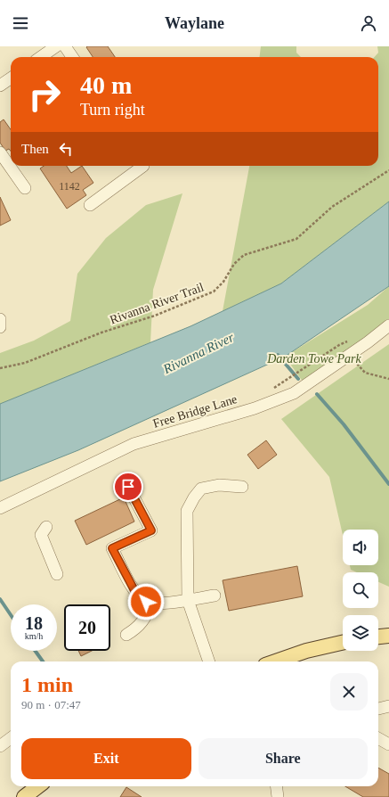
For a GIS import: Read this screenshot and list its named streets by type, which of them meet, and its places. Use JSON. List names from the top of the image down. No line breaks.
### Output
{"streets":{"street":["Free Bridge Lane"],"path":["Rivanna River Trail"]},"water":["Rivanna River"],"parks":["Darden Towe Park"],"house_numbers":["1142"],"page":{"header":"Waylane","turn":["40 m","Turn right"],"then":"Then","speed":"18 km/h","limit":"20","heading":["1 min","90 m · 07:47"],"buttons":["Exit","Share"]}}
